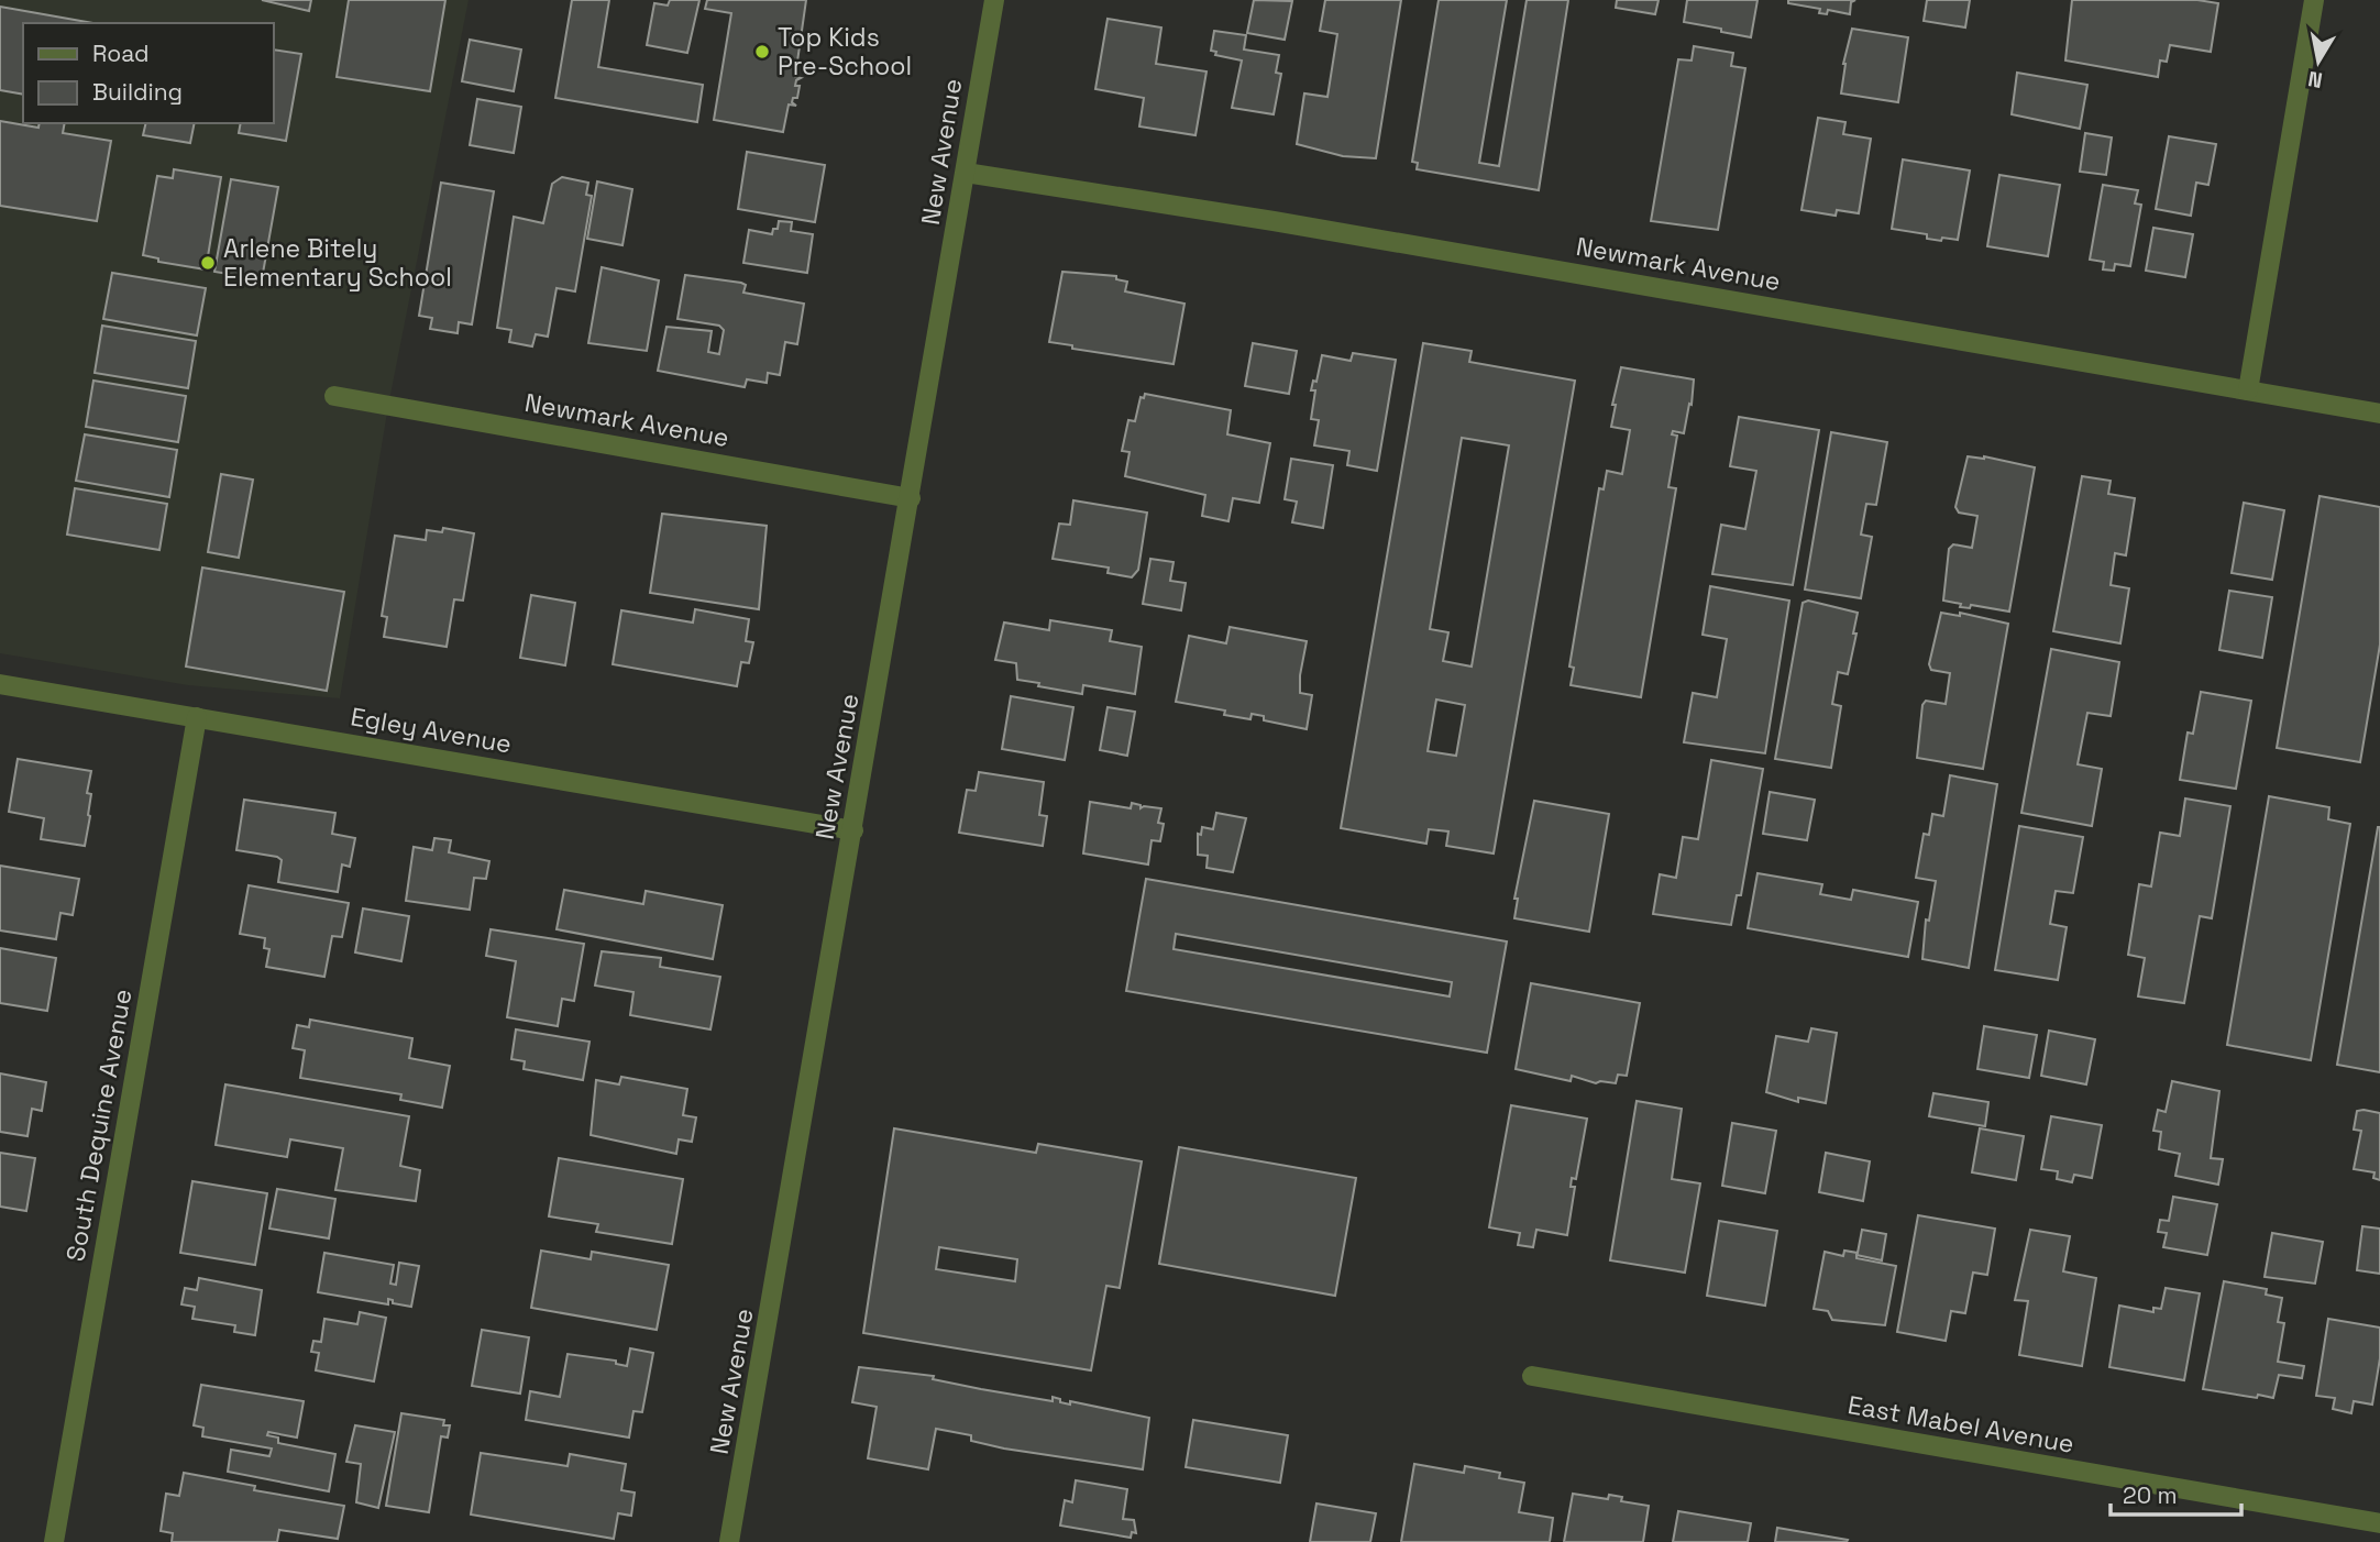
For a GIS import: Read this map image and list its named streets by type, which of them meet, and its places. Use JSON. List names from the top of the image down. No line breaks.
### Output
{"streets":{"street":["New Avenue","Newmark Avenue","Egley Avenue","South Dequine Avenue","East Mabel Avenue"]},"crossings":[["New Avenue","Newmark Avenue"],["New Avenue","Egley Avenue"],["Egley Avenue","South Dequine Avenue"]],"places":["Top Kids Pre-School","Arlene Bitely Elementary School"],"legend":["Road","Building"],"scale_bar":"20 m","north":"bottom"}
